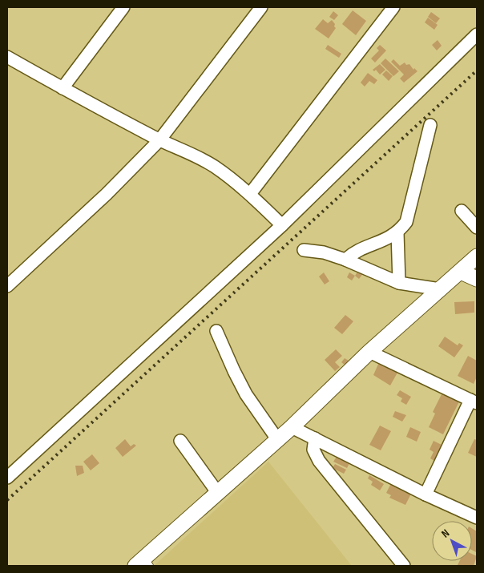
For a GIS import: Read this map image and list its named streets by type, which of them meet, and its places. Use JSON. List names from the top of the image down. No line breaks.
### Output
{"north":"top left"}
